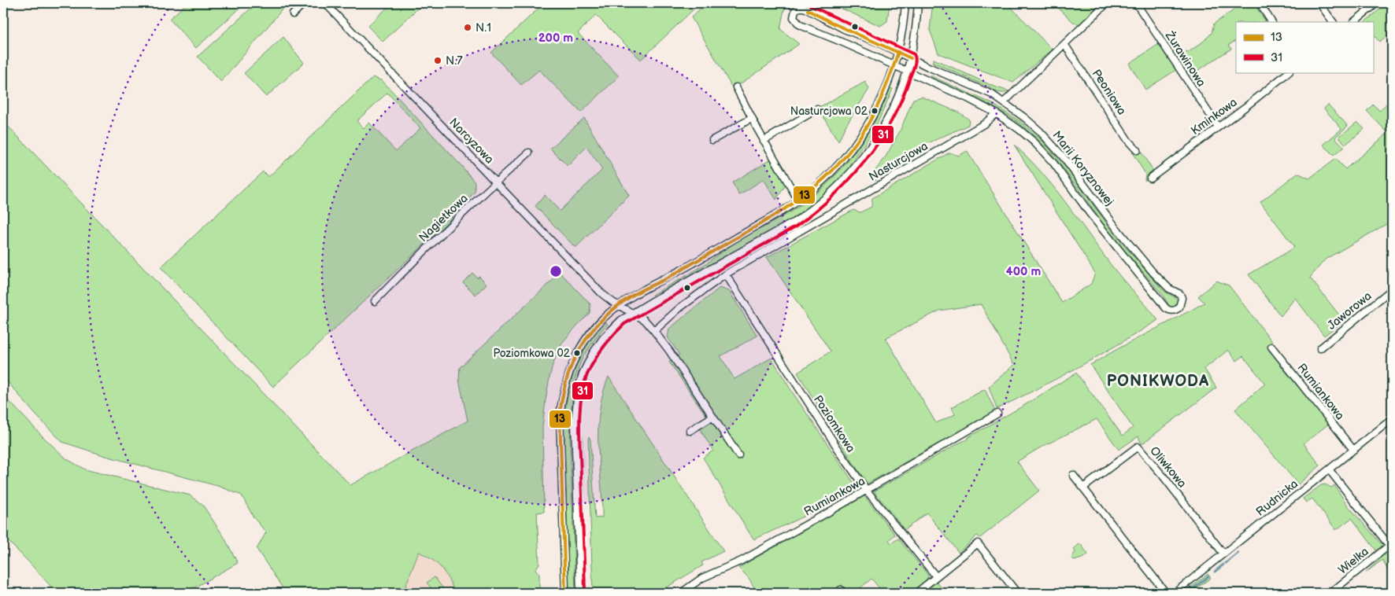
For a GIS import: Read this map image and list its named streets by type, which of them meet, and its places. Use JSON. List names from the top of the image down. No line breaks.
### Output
{"streets":{"street":["Żurawinowa","Peoniowa","Kminkowa","Narcyzowa","Nasturcjowa","Marii Koryznowej","Nagietkowa","Jaworowa","Rumiankowa","Poziomkowa","Oliwkowa","Rudnicka","Wielka"]},"crossings":[["Żurawinowa","Kminkowa"],["Narcyzowa","Nasturcjowa"],["Narcyzowa","Nagietkowa"],["Nasturcjowa","Marii Koryznowej"],["Nasturcjowa","Poziomkowa"],["Rumiankowa","Poziomkowa"],["Rumiankowa","Rudnicka"],["Oliwkowa","Rudnicka"]],"districts":["PONIKWODA"],"places":["N.1","N.7","Nasturcjowa 02","Poziomkowa 02"],"lines":["transit line 31","transit line 13"],"legend":["13","31"],"rings":["200 m","400 m"]}
